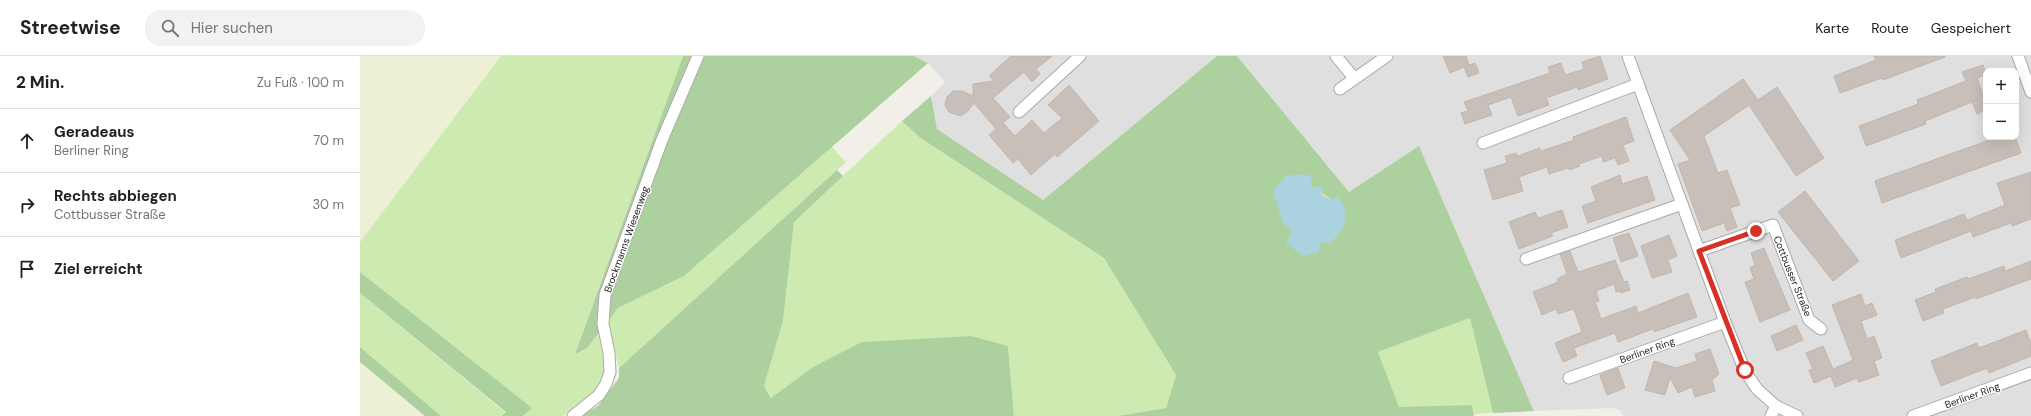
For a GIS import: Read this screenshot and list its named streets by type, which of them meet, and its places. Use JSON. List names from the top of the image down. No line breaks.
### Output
{"streets":{"street":["Brockmanns Wiesenweg","Cottbusser Straße","Berliner Ring"]},"page":{"header":"Streetwise","search":"Hier suchen","nav":["Karte","Route","Gespeichert"],"heading":["2 Min.","Zu Fuß · 100 m"],"map_buttons":["+","−"],"list":[["Geradeaus","Berliner Ring","70 m"],["Rechts abbiegen","Cottbusser Straße","30 m"],"Ziel erreicht"]}}
